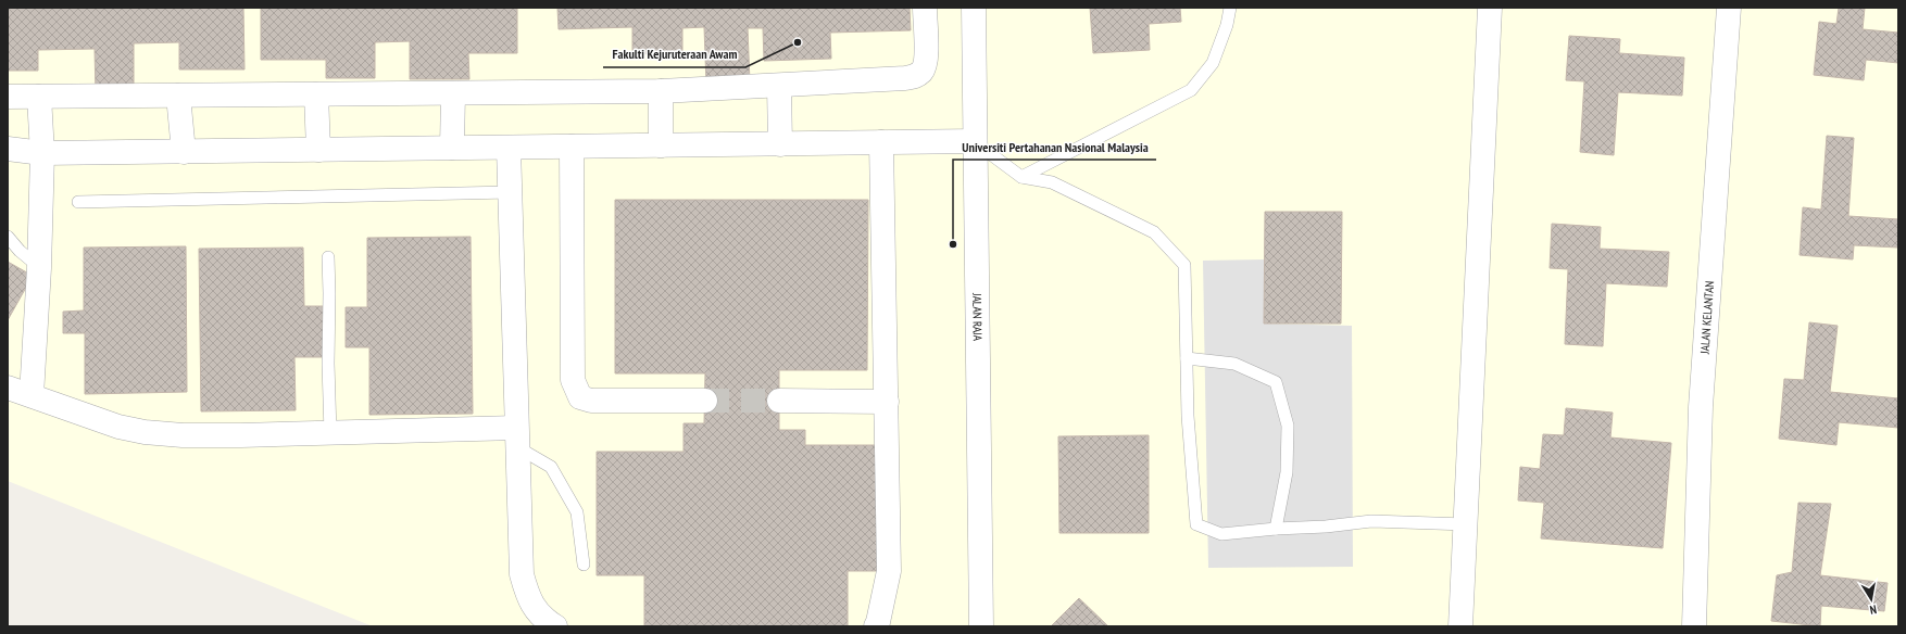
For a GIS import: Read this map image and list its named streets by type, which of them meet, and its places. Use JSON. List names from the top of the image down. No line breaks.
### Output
{"streets":{"street":["JALAN RAJA","JALAN KELANTAN"]},"places":["Fakulti Kejuruteraan Awam","Universiti Pertahanan Nasional Malaysia"],"north":"bottom"}
